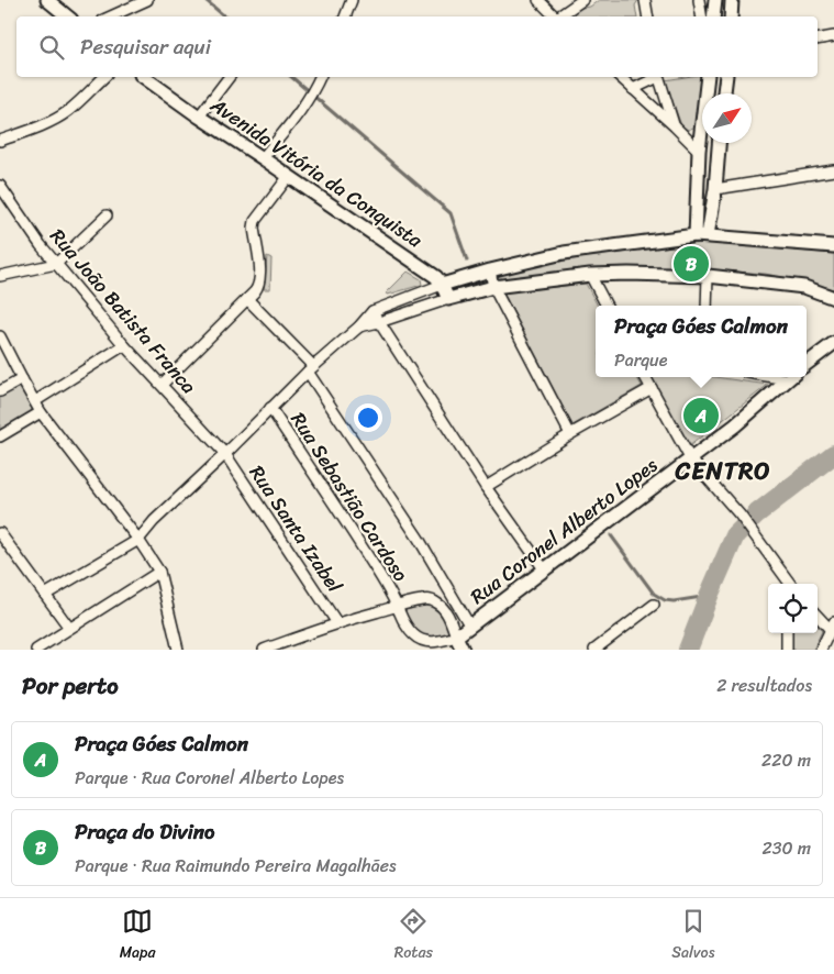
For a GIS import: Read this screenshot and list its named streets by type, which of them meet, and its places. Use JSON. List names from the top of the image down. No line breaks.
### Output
{"streets":{"main road":["Avenida Vitória da Conquista","Rua Coronel Alberto Lopes"],"street":["Rua João Batista Franca","Rua Sebastião Cardoso","Rua Santa Izabel"]},"crossings":[["Rua João Batista Franca","Rua Santa Izabel"],["Rua Sebastião Cardoso","Rua Coronel Alberto Lopes"]],"districts":["CENTRO"],"north":"top right","page":{"search":"Pesquisar aqui","pins":["B","A"],"popup":["Praça Góes Calmon","Parque"],"heading":["Por perto","2 resultados"],"list":[{"mark":"A","name":"Praça Góes Calmon","note":"Parque · Rua Coronel Alberto Lopes","value":"220 m"},{"mark":"B","name":"Praça do Divino","note":"Parque · Rua Raimundo Pereira Magalhães","value":"230 m"}],"nav":["Mapa","Rotas","Salvos"]}}
